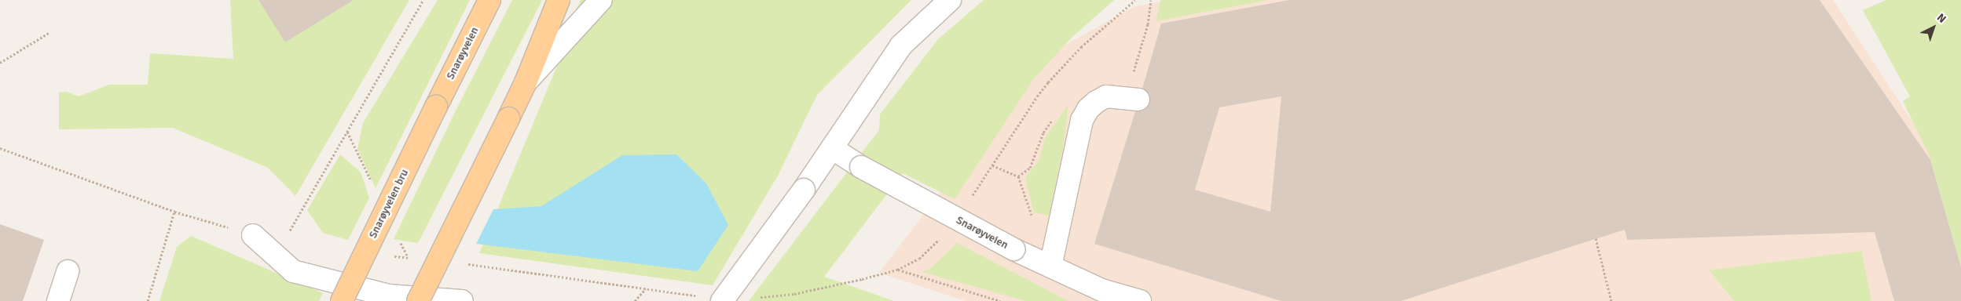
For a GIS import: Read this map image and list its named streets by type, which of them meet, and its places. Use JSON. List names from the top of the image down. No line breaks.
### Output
{"streets":{"main road":["Snarøyveien","Snarøyveien bru"]},"crossings":[["Snarøyveien","Snarøyveien bru"]],"north":"top right"}
